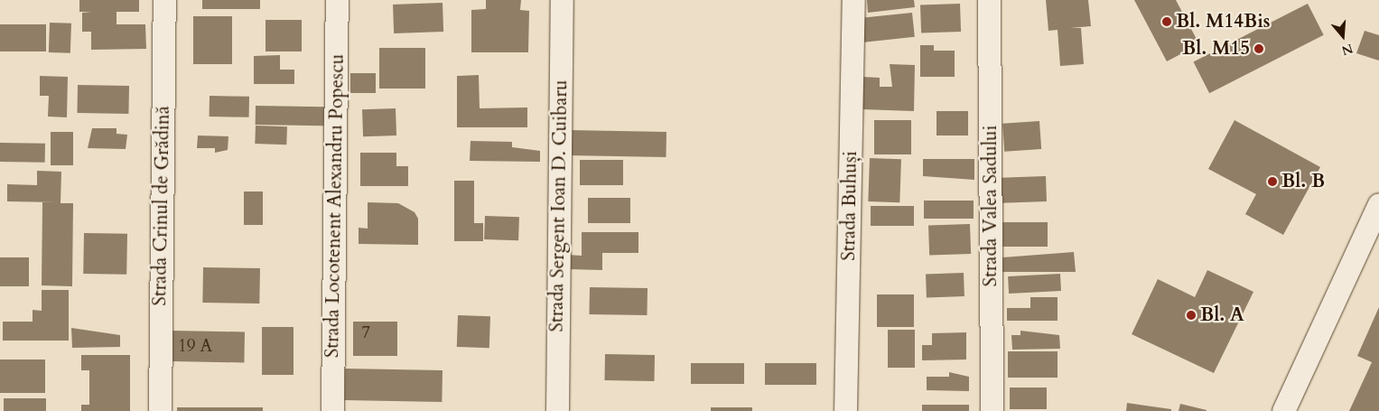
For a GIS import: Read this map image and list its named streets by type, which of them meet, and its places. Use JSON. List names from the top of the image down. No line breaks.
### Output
{"streets":{"street":["Strada Crinul de Grădină","Strada Locotenent Alexandru Popescu","Strada Sergent Ioan D. Cuibaru","Strada Buhuși","Strada Valea Sadului"]},"places":["Bl. M14Bis","Bl. M15","Bl. B","Bl. A"],"house_numbers":["7","19 A"],"north":"bottom"}
